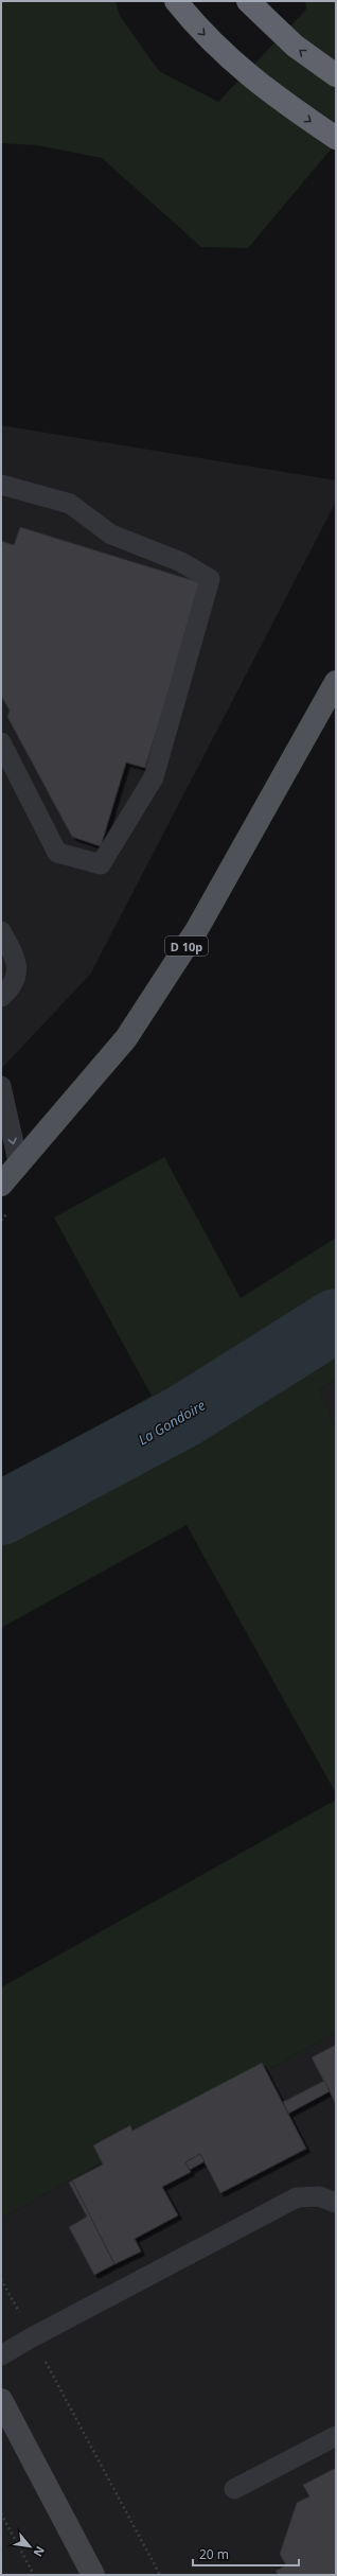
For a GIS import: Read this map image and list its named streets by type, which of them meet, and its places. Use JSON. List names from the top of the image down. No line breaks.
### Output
{"streets":{"main road":["D 10p"]},"water":["La Gondoire"],"scale_bar":"20 m","north":"bottom right"}
